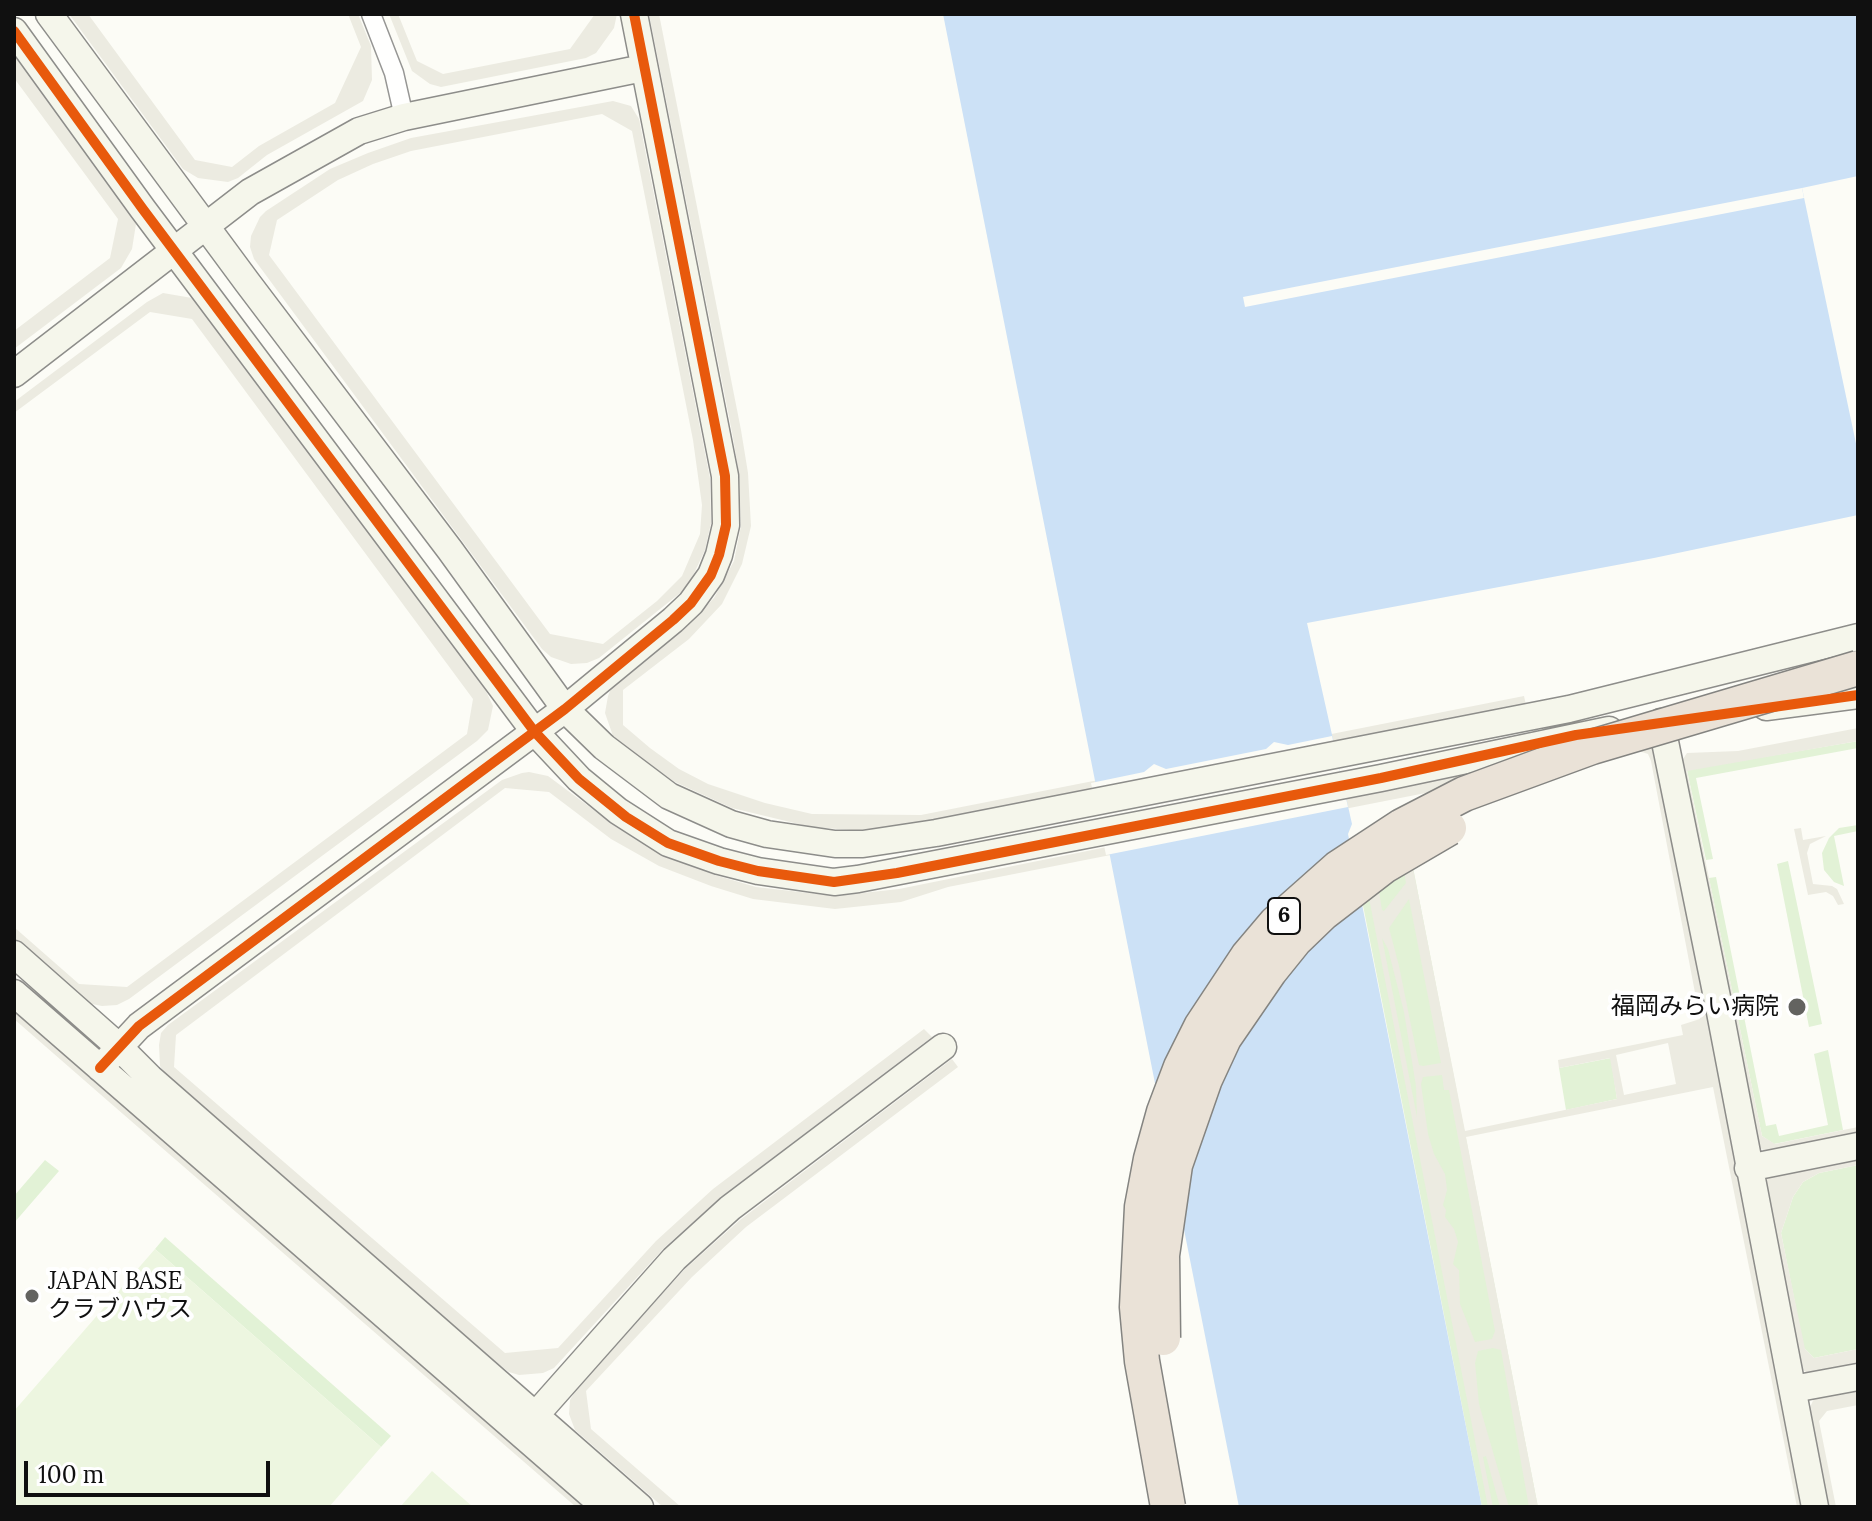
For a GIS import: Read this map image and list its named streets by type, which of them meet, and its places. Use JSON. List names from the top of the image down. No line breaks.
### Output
{"streets":{"highway":["6"]},"places":["福岡みらい病院","JAPAN BASE クラブハウス"],"scale_bar":"100 m"}
